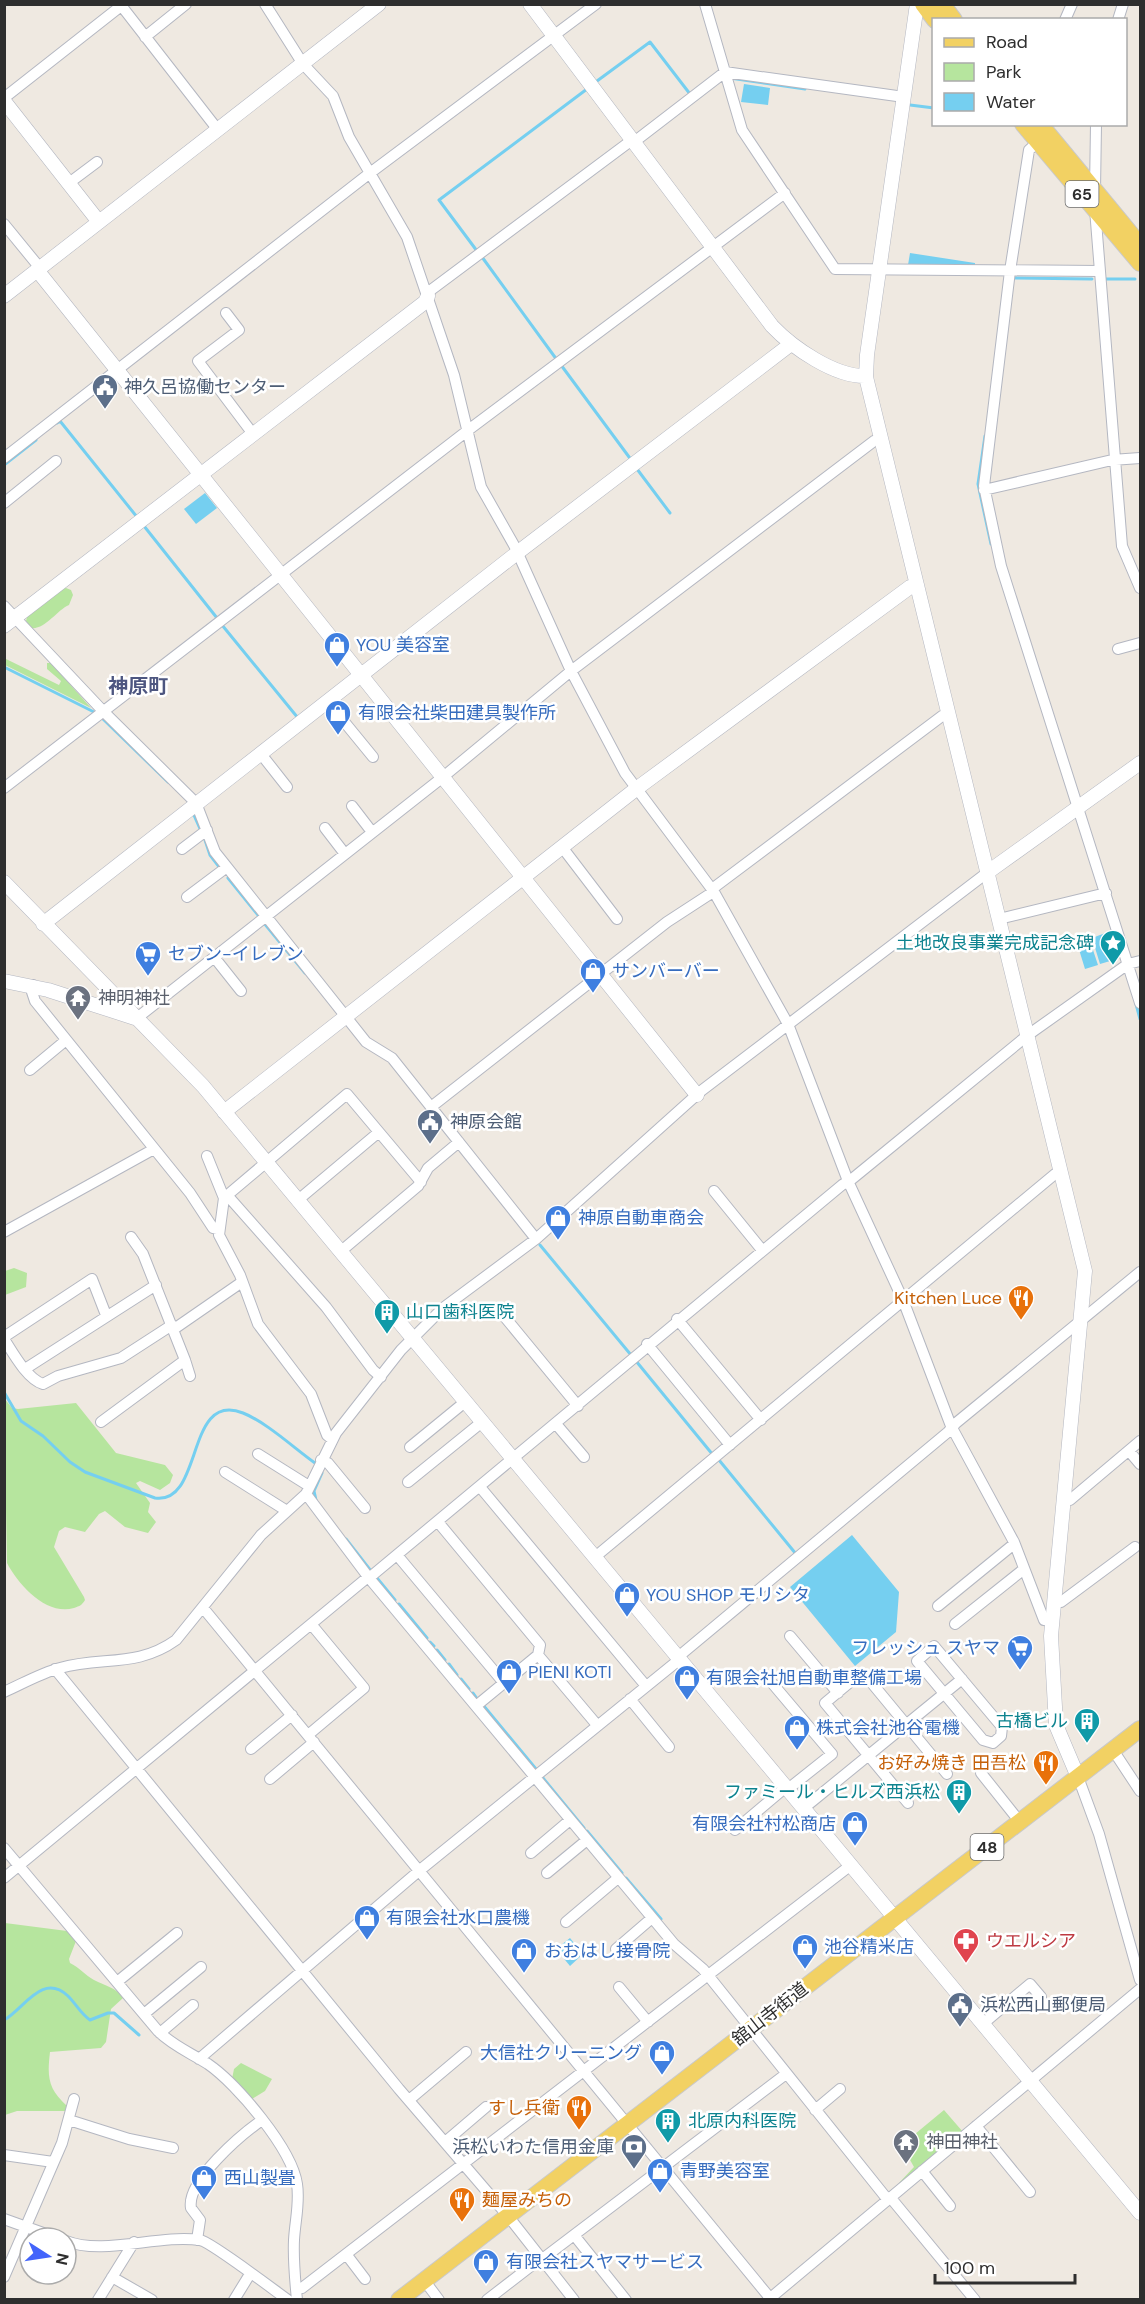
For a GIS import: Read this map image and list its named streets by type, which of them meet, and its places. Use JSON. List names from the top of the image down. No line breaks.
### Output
{"streets":{"main road":["65","48","舘山寺街道"]},"districts":["神原町"],"places":{"public building":["神久呂協働センター","神原会館","浜松西山郵便局"],"shop":["YOU 美容室","有限会社柴田建具製作所","サンバーバー","神原自動車商会","YOU SHOP モリシタ","PIENI KOTI","有限会社旭自動車整備工場","株式会社池谷電機","有限会社村松商店","有限会社水口農機","池谷精米店","おおはし接骨院","大信社クリーニング","青野美容室","西山製畳","有限会社スヤマサービス"],"place":["土地改良事業完成記念碑"],"supermarket":["セブン-イレブン","フレッシュ スヤマ"],"temple":["神明神社","神田神社"],"restaurant":["Kitchen Luce","お好み焼き 田吾松","すし兵衛","麺屋みちの"],"building":["山口歯科医院","古橋ビル","ファミール・ヒルズ西浜松","北原内科医院"],"pharmacy":["ウエルシア"],"bank":["浜松いわた信用金庫"]},"legend":["Road","Park","Water"],"scale_bar":"100 m","north":"right"}
